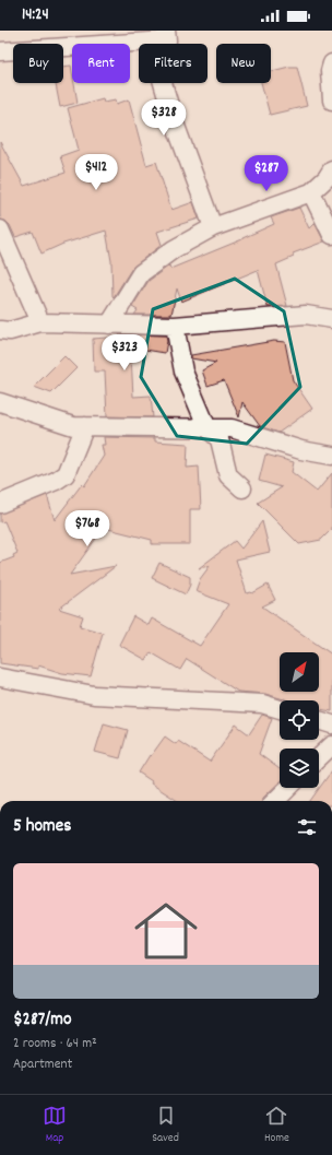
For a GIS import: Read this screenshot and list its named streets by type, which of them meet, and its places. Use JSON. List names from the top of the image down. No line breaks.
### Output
{"north":"top right","page":{"status":"14:24","chip":["Buy","Rent","Filters","New"],"price":["$328","$412","$287","$323","$768"],"heading":"5 homes","list":[{"name":"$287/mo","note":"2 rooms · 64 m² · Apartment"}],"tabs":["Map","Saved","Home"]}}
